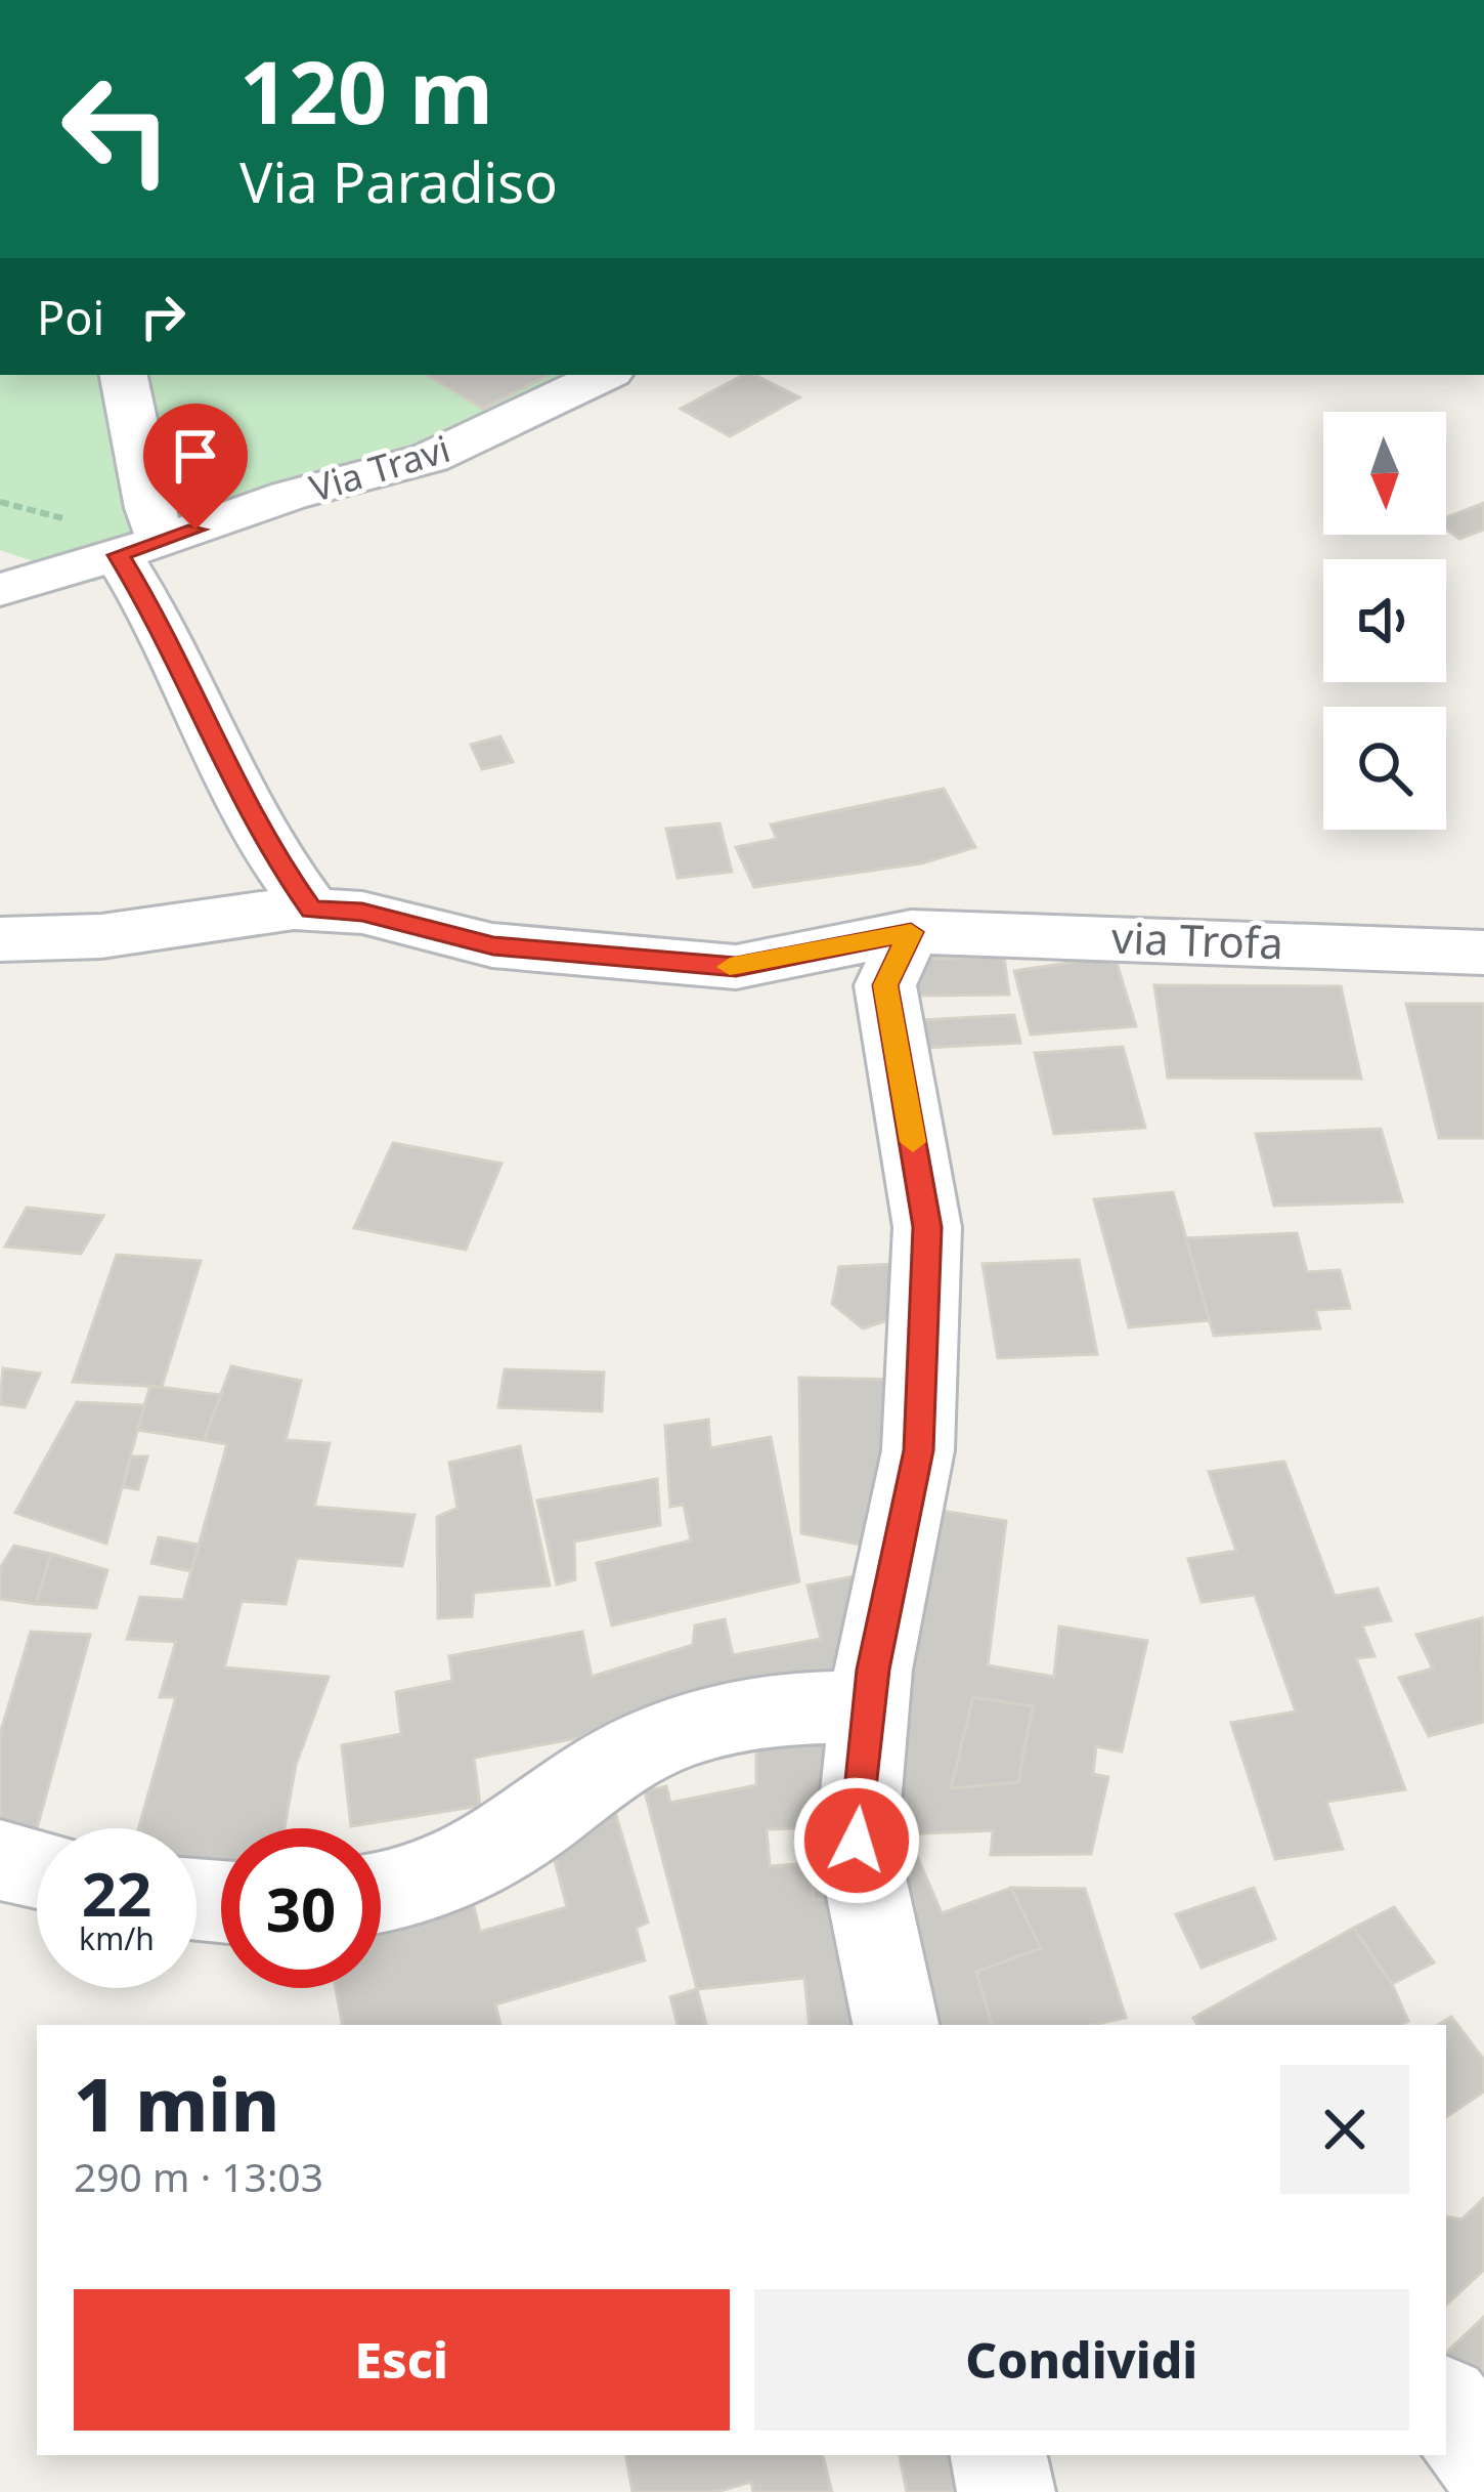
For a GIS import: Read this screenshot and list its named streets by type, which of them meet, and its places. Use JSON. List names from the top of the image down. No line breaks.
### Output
{"streets":{"street":["Via Travi","via Trofa"]},"north":"bottom","page":{"turn":["120 m","Via Paradiso"],"then":"Poi","speed":"22 km/h","limit":"30","heading":["1 min","290 m · 13:03"],"buttons":["Esci","Condividi"]}}
